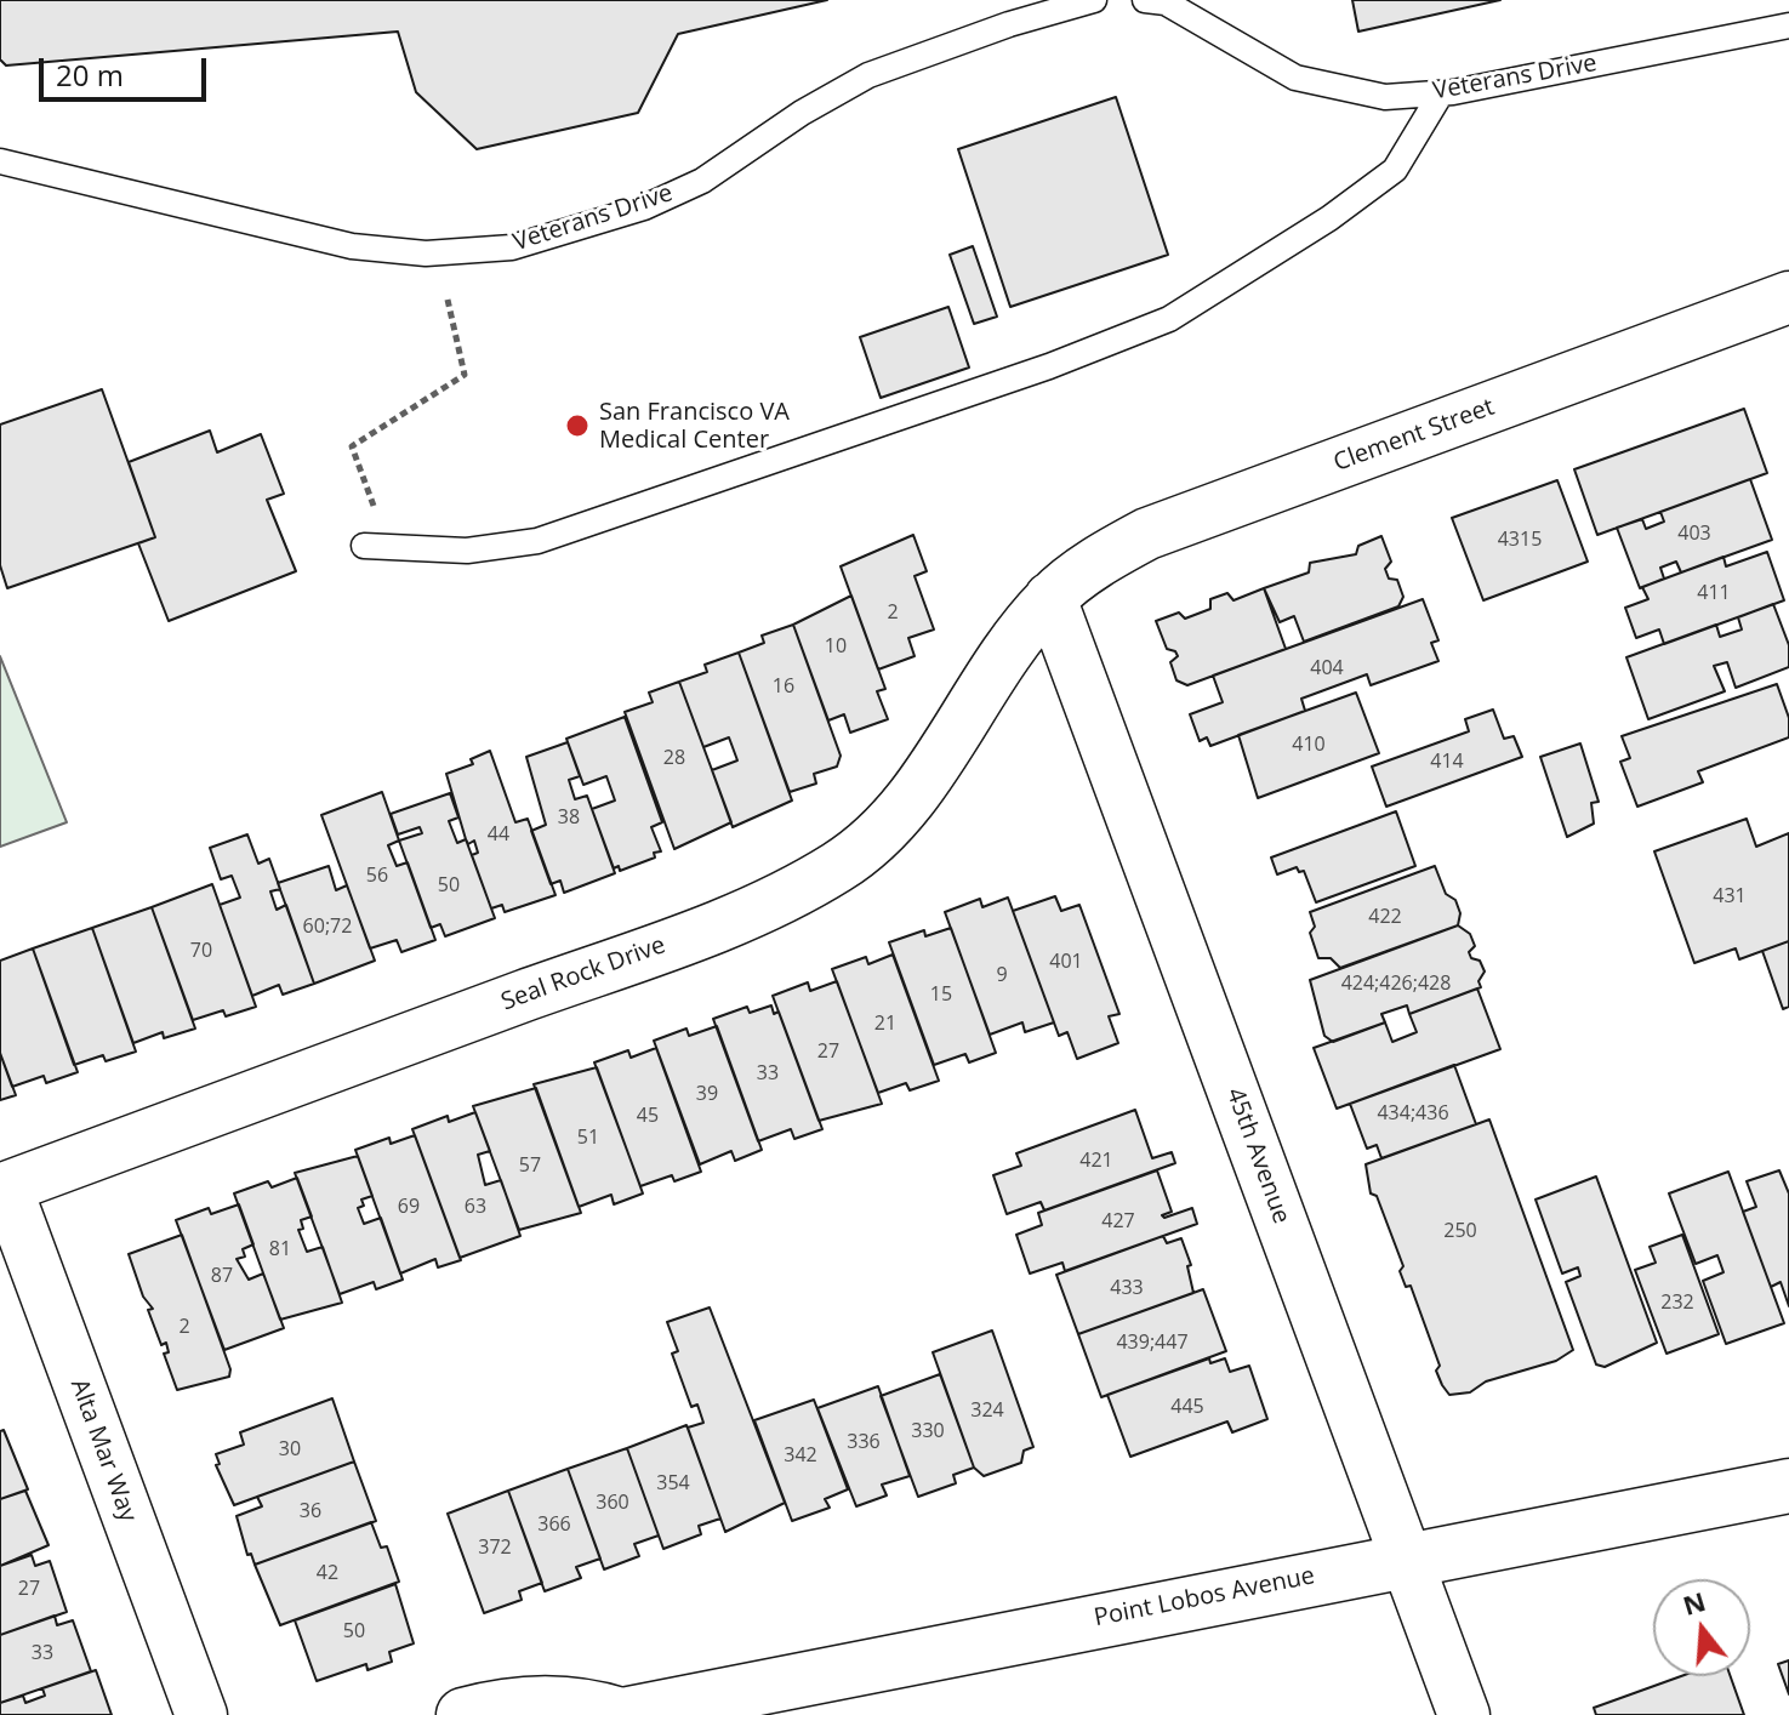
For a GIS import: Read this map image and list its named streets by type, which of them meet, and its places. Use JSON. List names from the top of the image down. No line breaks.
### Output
{"streets":{"main road":["Point Lobos Avenue"],"street":["Clement Street","Seal Rock Drive","45th Avenue","Alta Mar Way"],"lane":["Veterans Drive"]},"crossings":[["Clement Street","Seal Rock Drive"],["Clement Street","45th Avenue"],["Seal Rock Drive","45th Avenue"],["Seal Rock Drive","Alta Mar Way"],["45th Avenue","Point Lobos Avenue"]],"places":["San Francisco VA Medical Center"],"house_numbers":["403","4315","411","2","10","404","16","410","28","414","38","44","56","50","431","422","60;72","70","401","9","424;426;428","15","21","27","33","39","434;436","45","51","421","57","69","63","427","250","81","87","433","232","2","439;447","445","324","330","336","30","342","354","360","36","366","372","42","27","50","33"],"scale_bar":"20 m","north":"top"}
